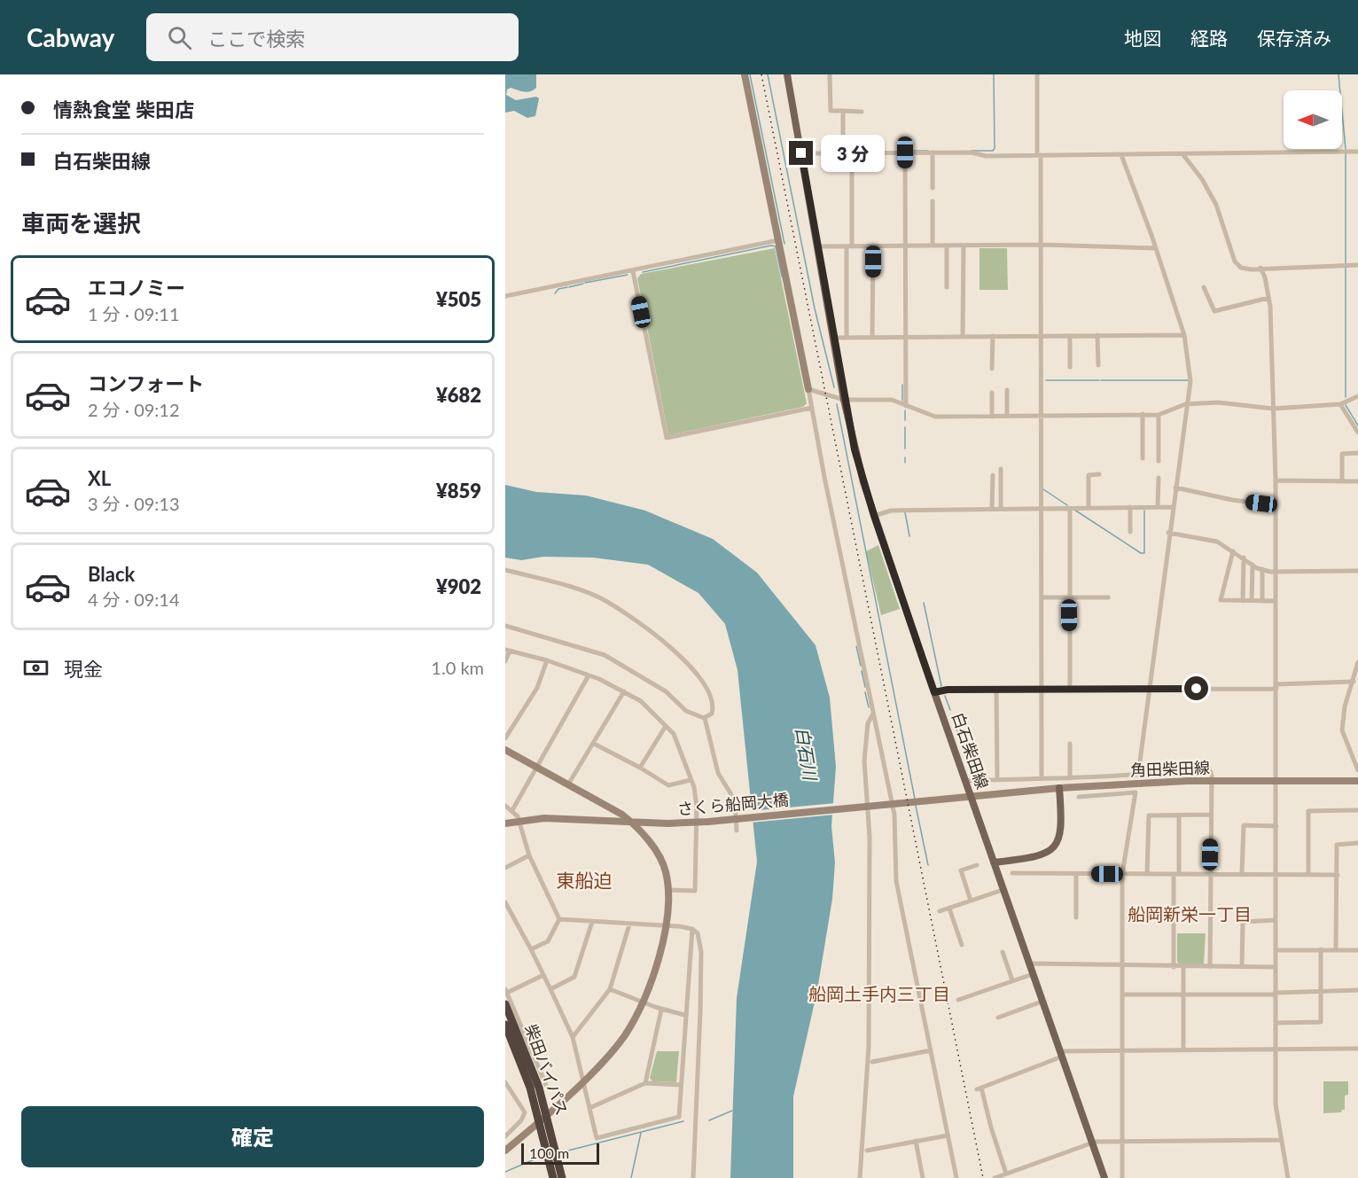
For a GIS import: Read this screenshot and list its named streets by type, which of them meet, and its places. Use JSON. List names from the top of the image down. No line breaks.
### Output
{"streets":{"highway":["柴田バイパス"],"main road":["白石柴田線"],"street":["角田柴田線","さくら船岡大橋"]},"crossings":[["角田柴田線","さくら船岡大橋"]],"districts":["東船迫","船岡新栄一丁目","船岡土手内三丁目"],"water":["白石川"],"scale_bar":"100 m","north":"left","page":{"header":"Cabway","search":"ここで検索","nav":["地図","経路","保存済み"],"banner":["情熱食堂 柴田店","白石柴田線"],"bubble":"3 分","heading":"車両を選択","list":[{"name":"エコノミー","note":"1 分 · 09:11","value":"¥505"},{"name":"コンフォート","note":"2 分 · 09:12","value":"¥682"},{"name":"XL","note":"3 分 · 09:13","value":"¥859"},{"name":"Black","note":"4 分 · 09:14","value":"¥902"}],"pay":["現金","1.0 km"],"buttons":"確定","scale":"100 m"}}
